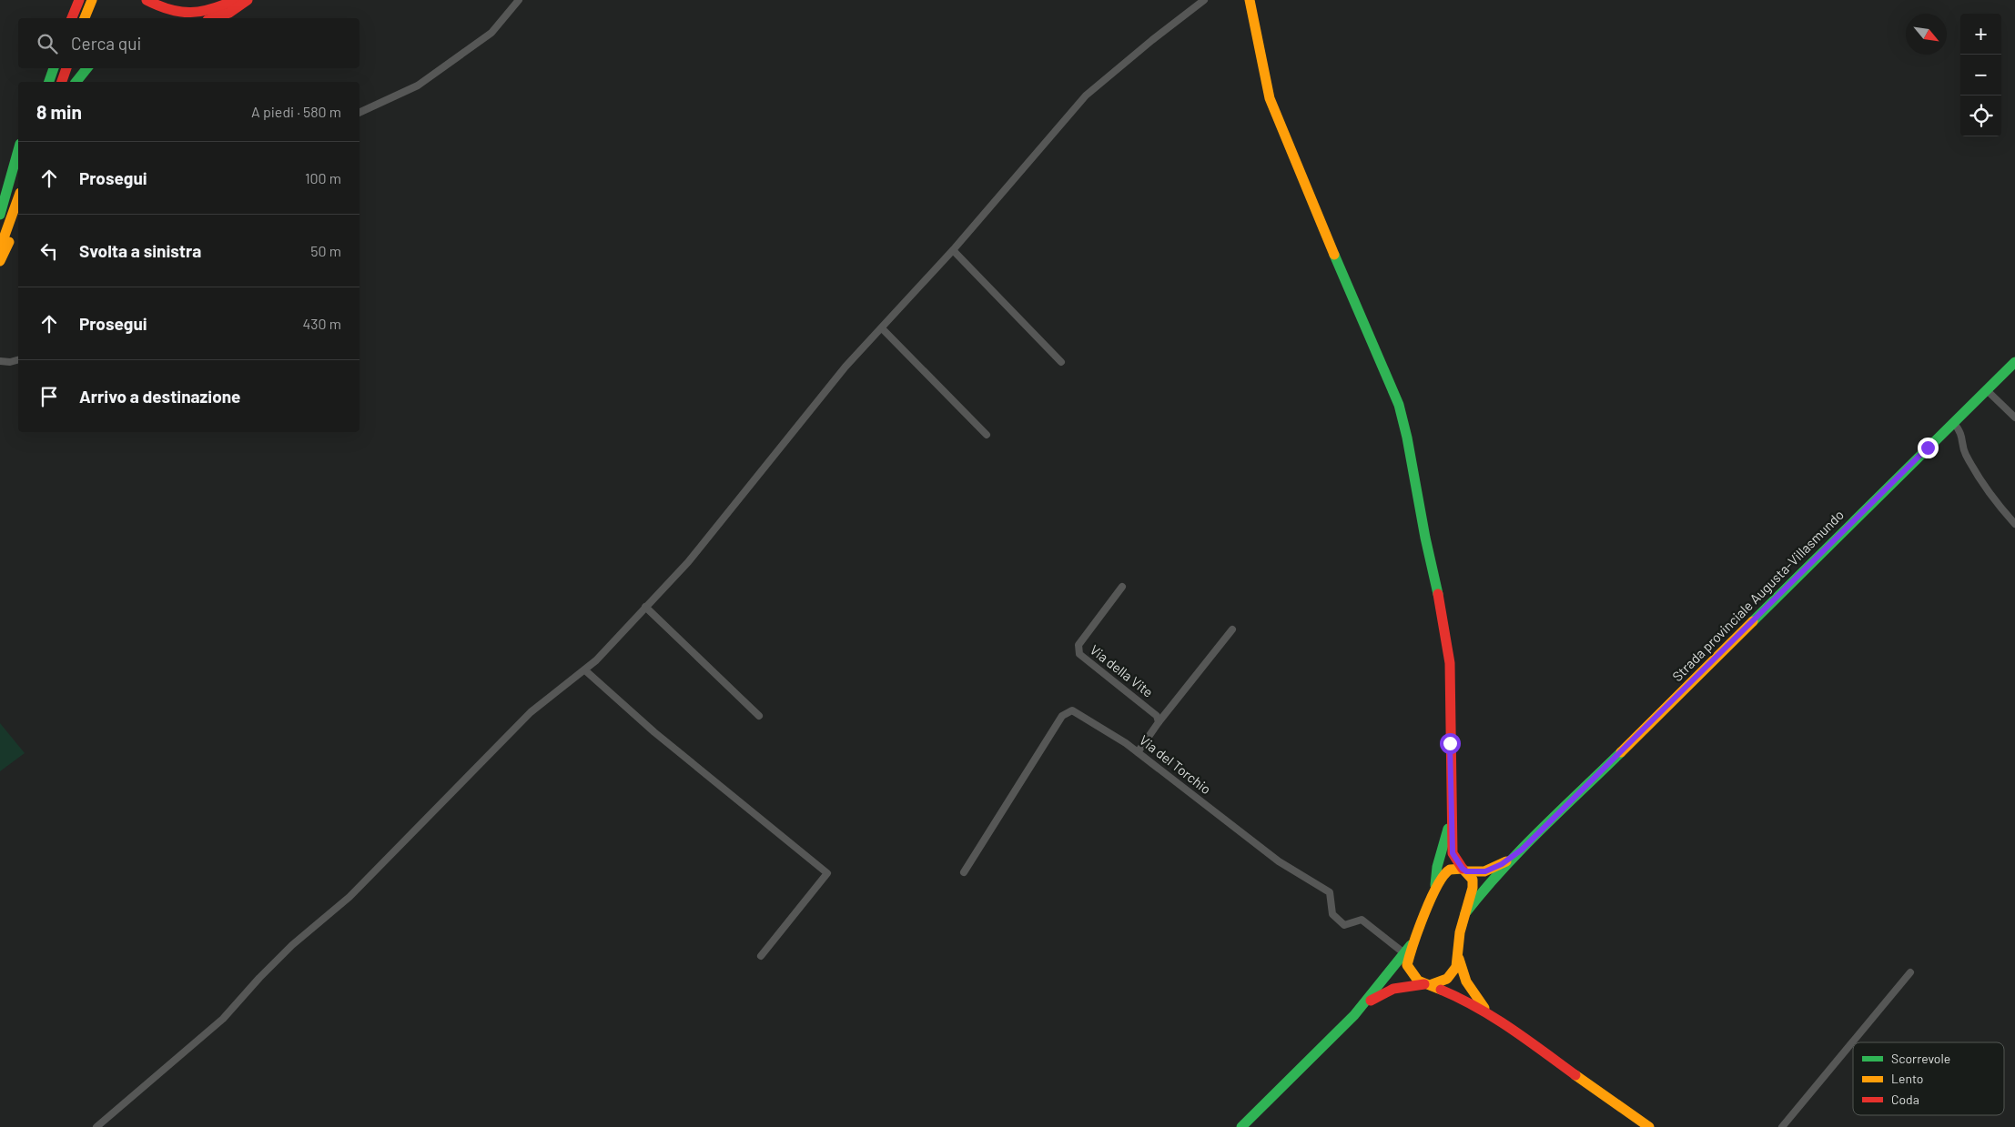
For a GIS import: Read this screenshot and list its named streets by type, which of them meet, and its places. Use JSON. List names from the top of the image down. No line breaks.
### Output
{"streets":{"main road":["Strada provinciale Augusta-Villasmundo"],"street":["Via della Vite","Via del Torchio"]},"legend":["Scorrevole","Lento","Coda"],"north":"bottom right","page":{"map_buttons":["+","−"],"search":"Cerca qui","heading":["8 min","A piedi · 580 m"],"list":[["Prosegui","100 m"],["Svolta a sinistra","50 m"],["Prosegui","430 m"],"Arrivo a destinazione"]}}
